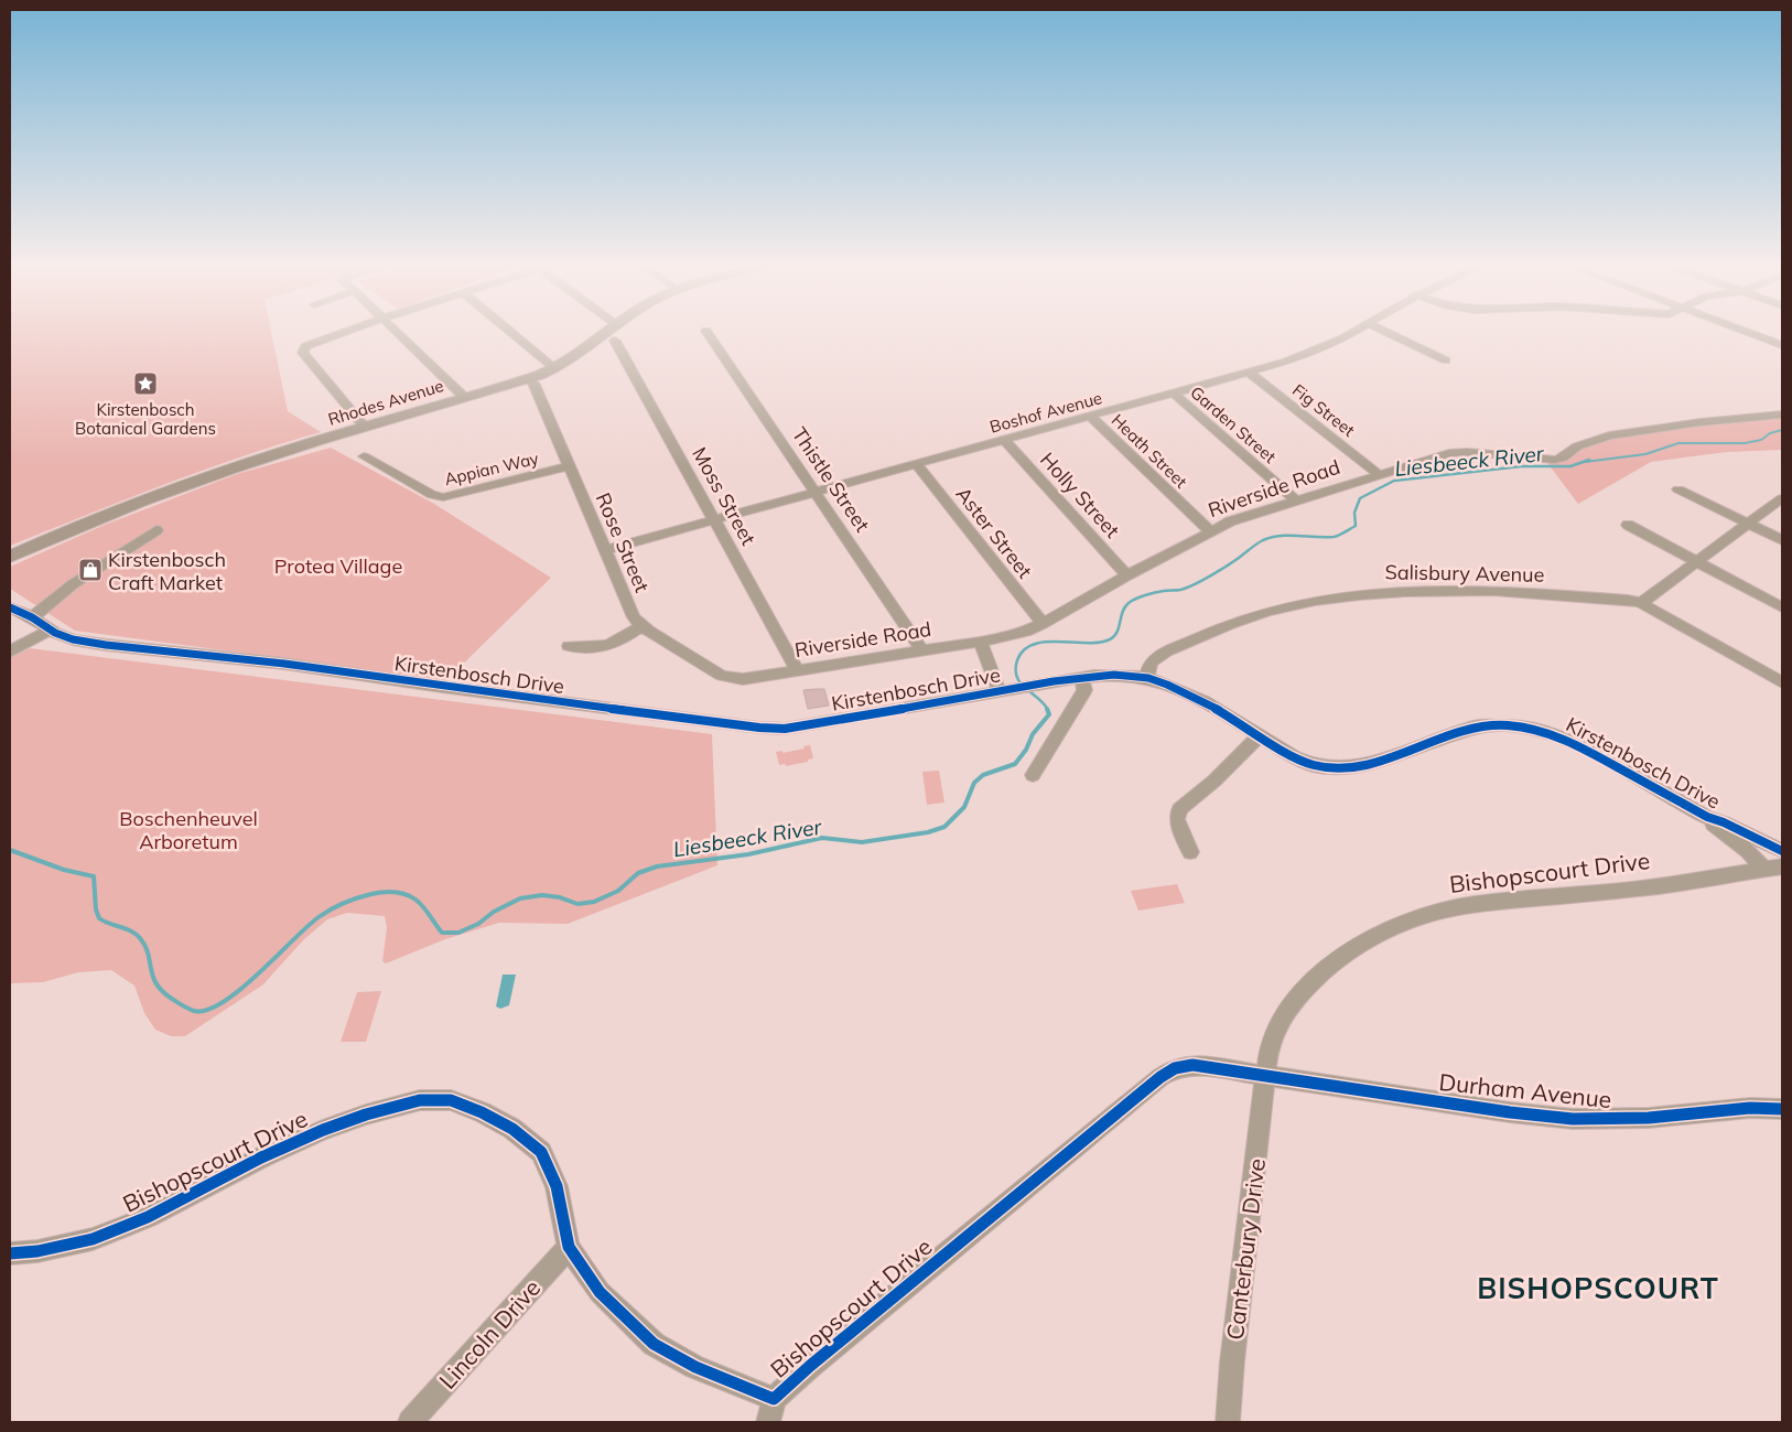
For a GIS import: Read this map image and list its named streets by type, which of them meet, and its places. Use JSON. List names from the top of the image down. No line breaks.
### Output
{"streets":{"main road":["Rhodes Avenue"],"street":["Fig Street","Boshof Avenue","Garden Street","Heath Street","Appian Way","Thistle Street","Riverside Road","Holly Street","Moss Street","Aster Street","Rose Street","Salisbury Avenue","Kirstenbosch Drive","Bishopscourt Drive","Durham Avenue","Canterbury Drive","Lincoln Drive"]},"crossings":[["Rhodes Avenue","Rose Street"],["Fig Street","Boshof Avenue"],["Fig Street","Riverside Road"],["Boshof Avenue","Garden Street"],["Boshof Avenue","Heath Street"],["Boshof Avenue","Thistle Street"],["Boshof Avenue","Holly Street"],["Boshof Avenue","Moss Street"],["Boshof Avenue","Aster Street"],["Boshof Avenue","Rose Street"],["Garden Street","Riverside Road"],["Heath Street","Riverside Road"],["Appian Way","Rose Street"],["Thistle Street","Riverside Road"],["Riverside Road","Holly Street"],["Riverside Road","Moss Street"],["Riverside Road","Aster Street"],["Riverside Road","Rose Street"],["Salisbury Avenue","Kirstenbosch Drive"],["Kirstenbosch Drive","Bishopscourt Drive"],["Bishopscourt Drive","Durham Avenue"],["Bishopscourt Drive","Canterbury Drive"],["Bishopscourt Drive","Lincoln Drive"],["Durham Avenue","Canterbury Drive"]],"districts":["BISHOPSCOURT"],"water":["Liesbeeck River"],"parks":["Protea Village","Boschenheuvel Arboretum"],"places":{"place":["Kirstenbosch Botanical Gardens"],"shop":["Kirstenbosch Craft Market"]}}
